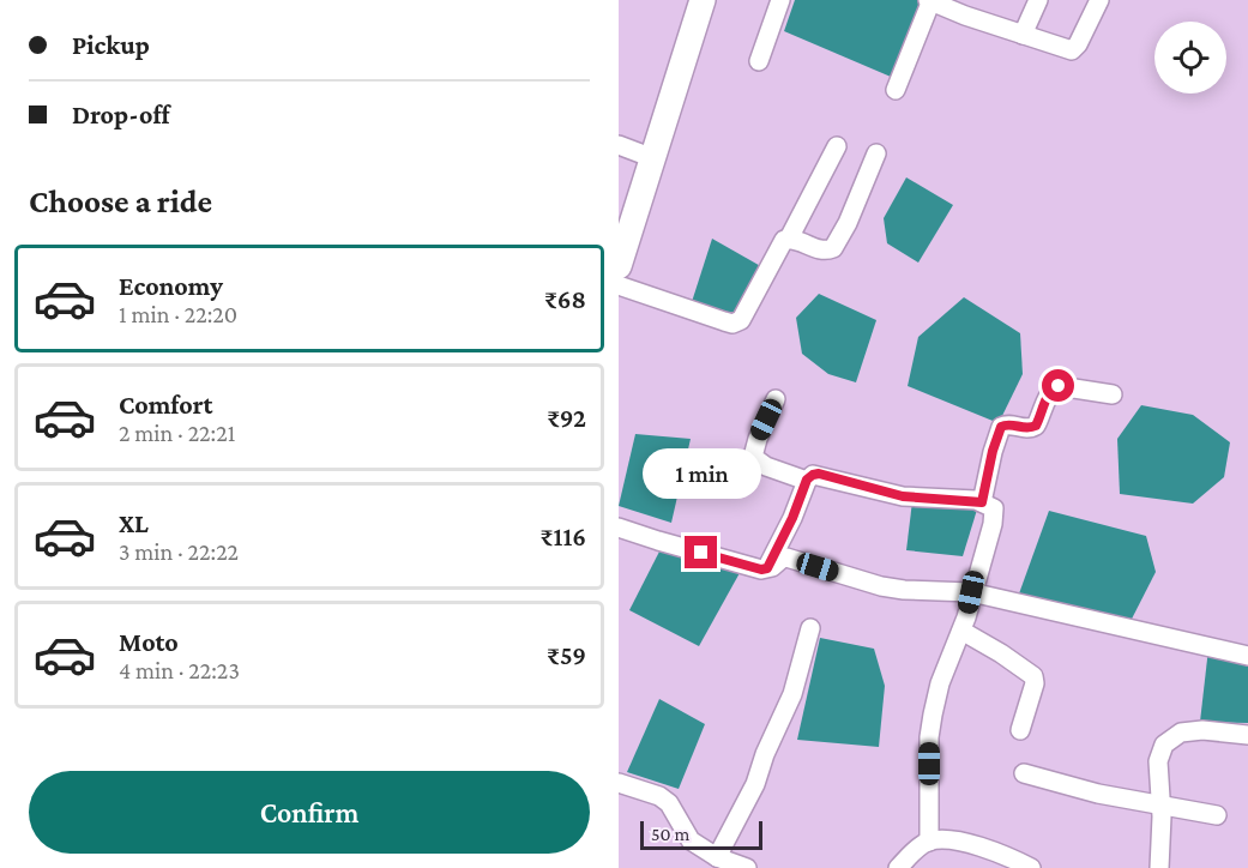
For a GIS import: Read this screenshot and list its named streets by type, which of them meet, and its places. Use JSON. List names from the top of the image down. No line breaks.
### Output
{"scale_bar":"50 m","page":{"banner":["Pickup","Drop-off"],"heading":"Choose a ride","list":[{"name":"Economy","note":"1 min · 22:20","value":"₹68"},{"name":"Comfort","note":"2 min · 22:21","value":"₹92"},{"name":"XL","note":"3 min · 22:22","value":"₹116"},{"name":"Moto","note":"4 min · 22:23","value":"₹59"}],"bubble":"1 min","buttons":"Confirm","scale":"50 m"}}
